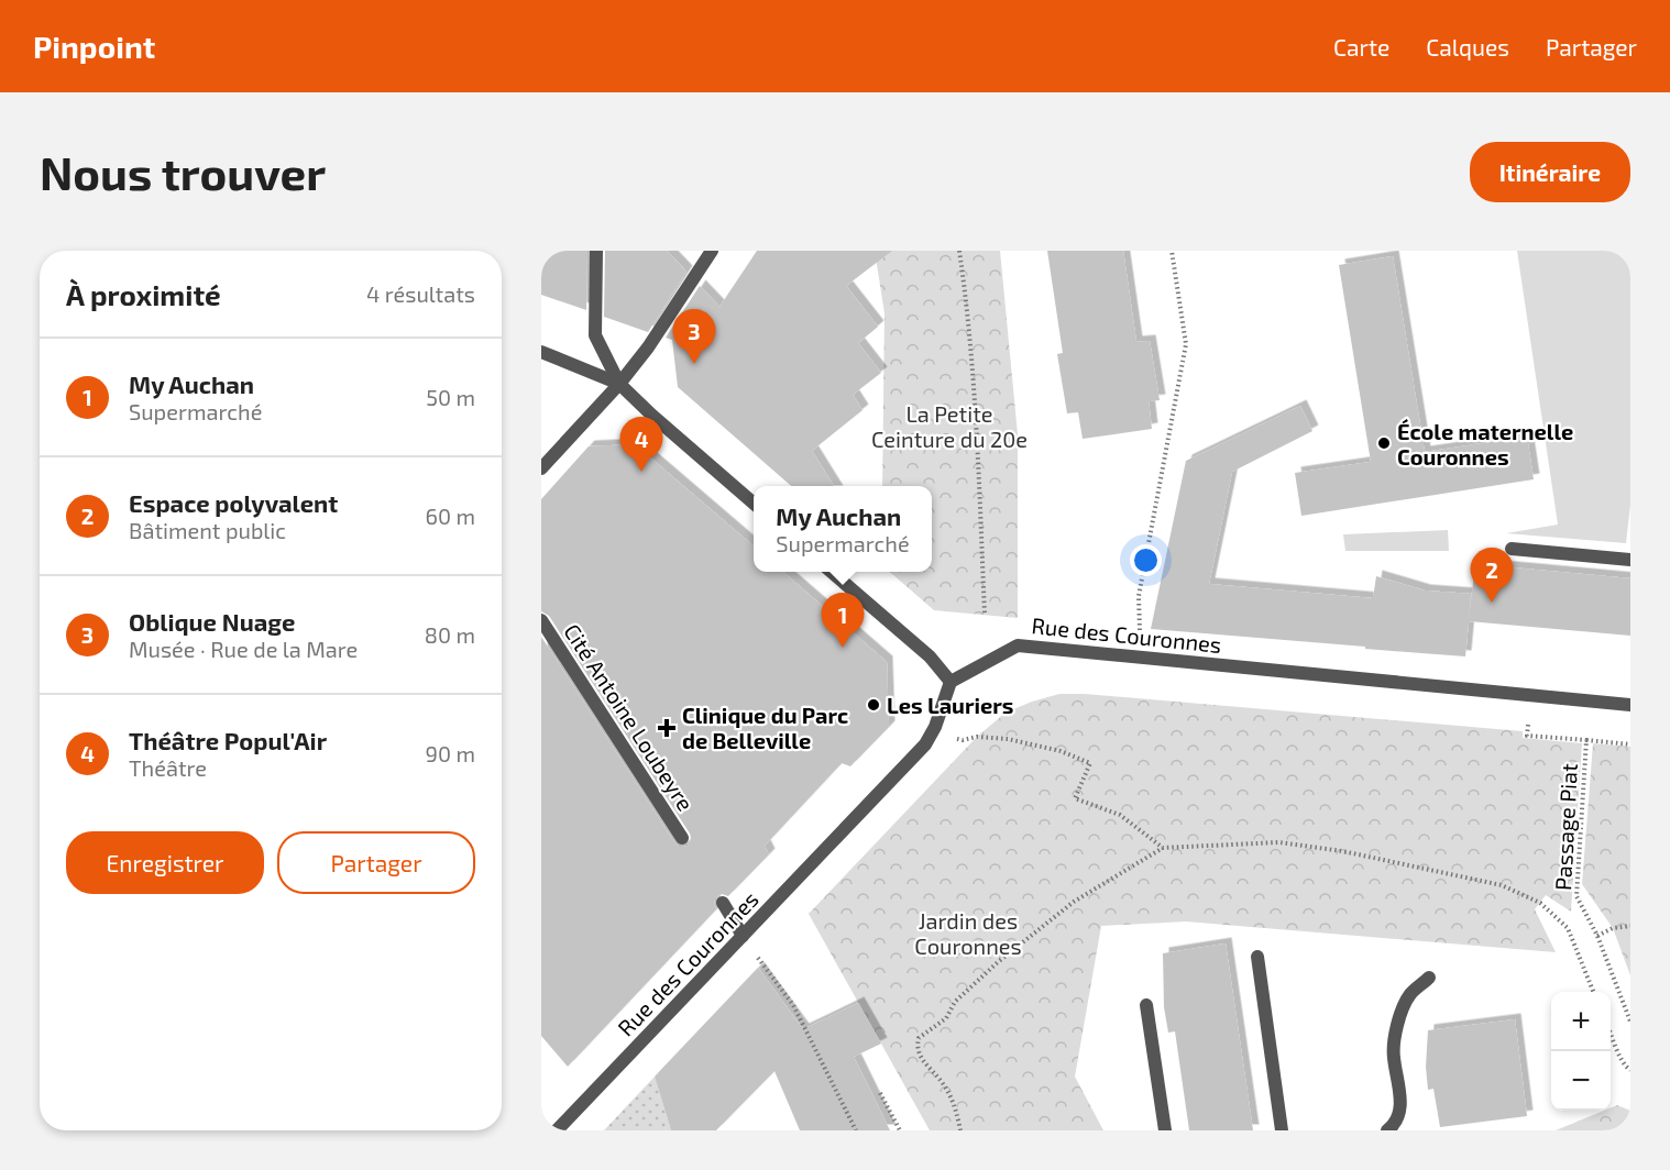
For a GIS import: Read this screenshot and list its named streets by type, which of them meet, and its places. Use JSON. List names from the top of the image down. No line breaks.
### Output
{"streets":{"street":["Rue des Couronnes","Cité Antoine Loubeyre"],"path":["Passage Piat"]},"parks":["La Petite Ceinture du 20e","Jardin des Couronnes"],"places":{"other":["École maternelle Couronnes","Les Lauriers"],"health":["Clinique du Parc de Belleville"]},"page":{"header":"Pinpoint","nav":["Carte","Calques","Partager"],"buttons":["Itinéraire",["Enregistrer","Partager"]],"title":"Nous trouver","heading":["À proximité","4 résultats"],"pins":["3","4","2","1"],"list":[{"mark":"1","name":"My Auchan","note":"Supermarché","value":"50 m"},{"mark":"2","name":"Espace polyvalent","note":"Bâtiment public","value":"60 m"},{"mark":"3","name":"Oblique Nuage","note":"Musée · Rue de la Mare","value":"80 m"},{"mark":"4","name":"Théâtre Popul'Air","note":"Théâtre","value":"90 m"}],"popup":["My Auchan","Supermarché"],"map_buttons":["+","−"]}}
